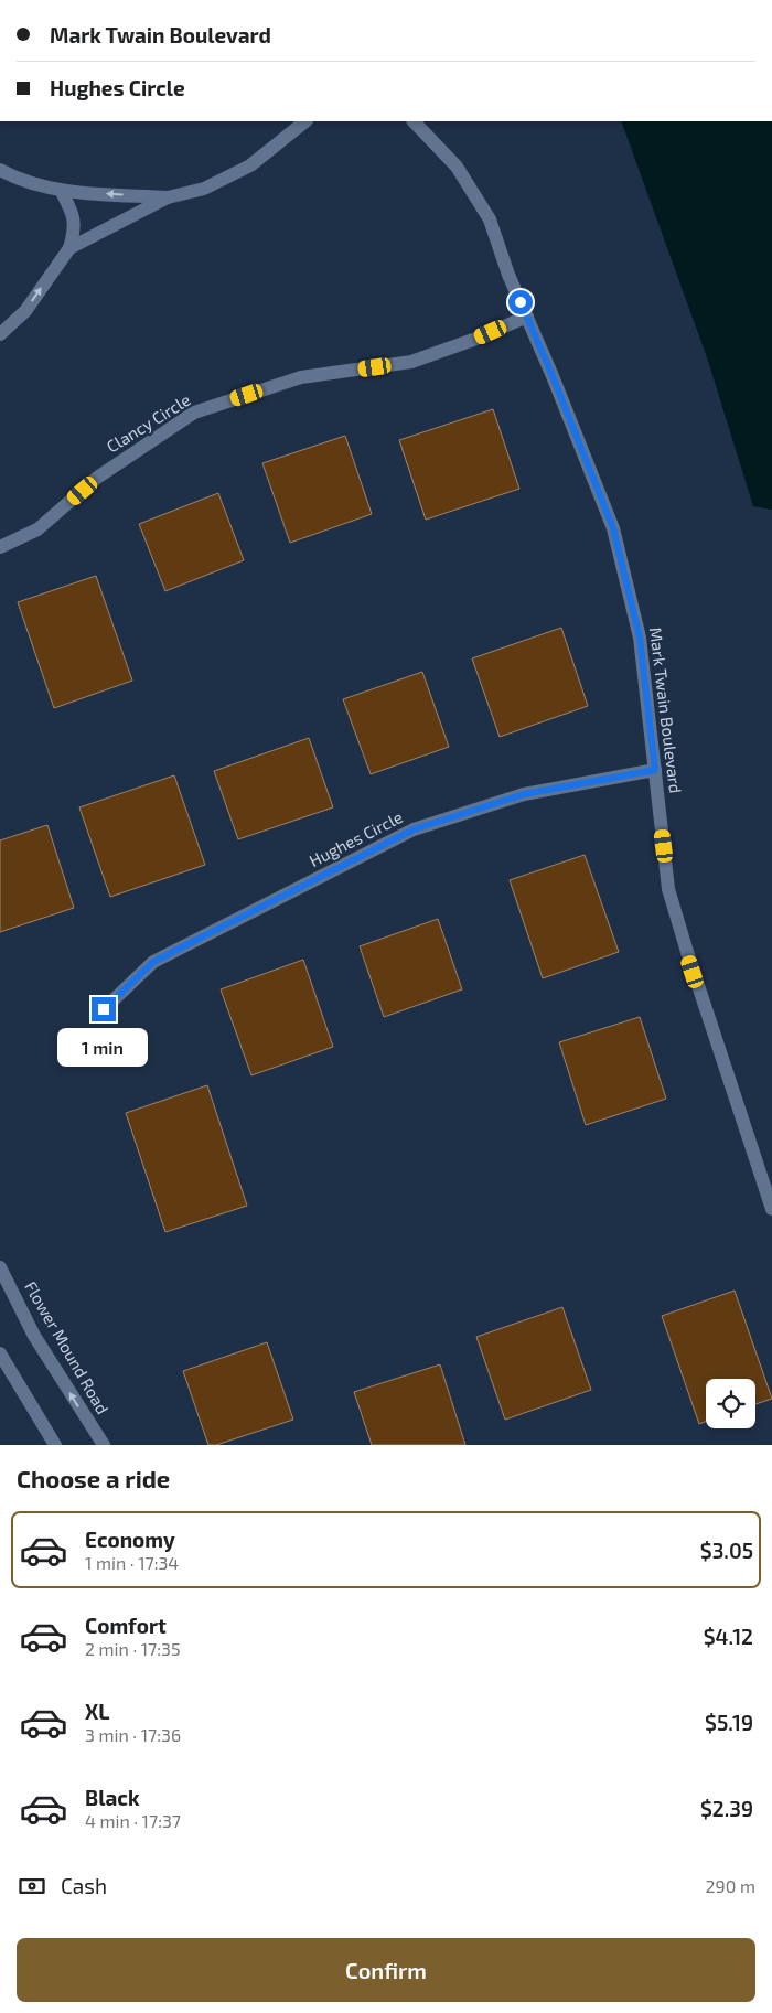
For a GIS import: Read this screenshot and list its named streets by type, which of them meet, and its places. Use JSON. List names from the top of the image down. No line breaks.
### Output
{"streets":{"street":["Clancy Circle","Mark Twain Boulevard","Hughes Circle","Flower Mound Road"]},"crossings":[["Clancy Circle","Mark Twain Boulevard"],["Mark Twain Boulevard","Hughes Circle"]],"page":{"banner":["Mark Twain Boulevard","Hughes Circle"],"bubble":"1 min","heading":"Choose a ride","list":[{"name":"Economy","note":"1 min · 17:34","value":"$3.05"},{"name":"Comfort","note":"2 min · 17:35","value":"$4.12"},{"name":"XL","note":"3 min · 17:36","value":"$5.19"},{"name":"Black","note":"4 min · 17:37","value":"$2.39"}],"pay":["Cash","290 m"],"buttons":"Confirm"}}
